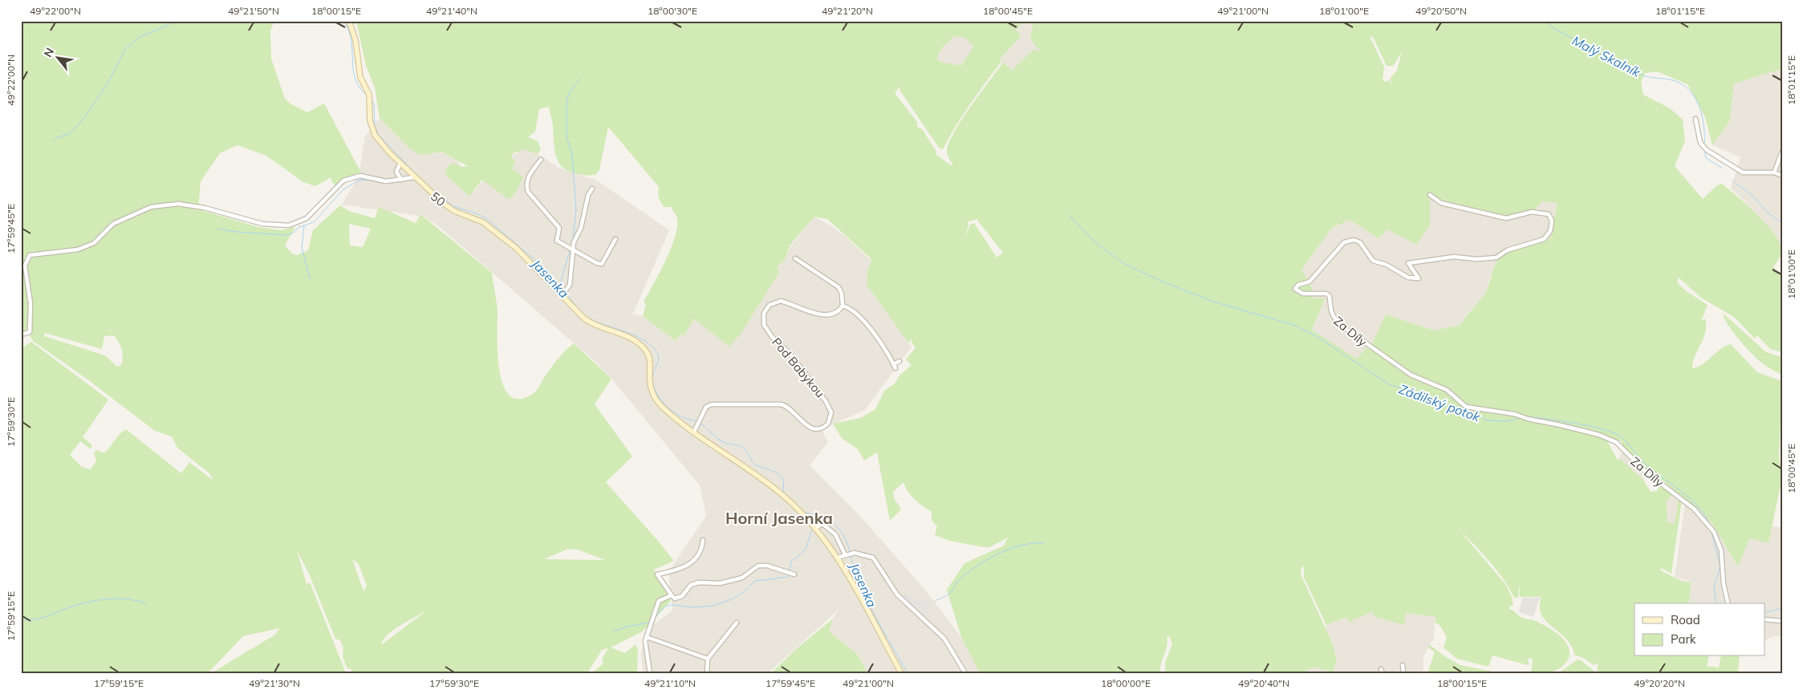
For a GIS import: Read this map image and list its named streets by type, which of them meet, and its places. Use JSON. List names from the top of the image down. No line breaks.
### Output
{"streets":{"street":["50","Za Díly","Pod Babykou"]},"crossings":[["50","Pod Babykou"]],"districts":["Horní Jasenka"],"water":["Malý Skalník","Jasenka","Zádilský potok"],"legend":["Road","Park"],"north":"top left","coordinates":["49°22'00\"N","49°21'50\"N","18°00'15\"E","49°21'40\"N","18°00'30\"E","49°21'20\"N","18°00'45\"E","49°21'00\"N","18°01'00\"E","49°20'50\"N","18°01'15\"E","17°59'45\"E","17°59'30\"E","17°59'15\"E","49°21'30\"N","49°21'10\"N","18°00'00\"E","49°20'40\"N","49°20'20\"N"]}
